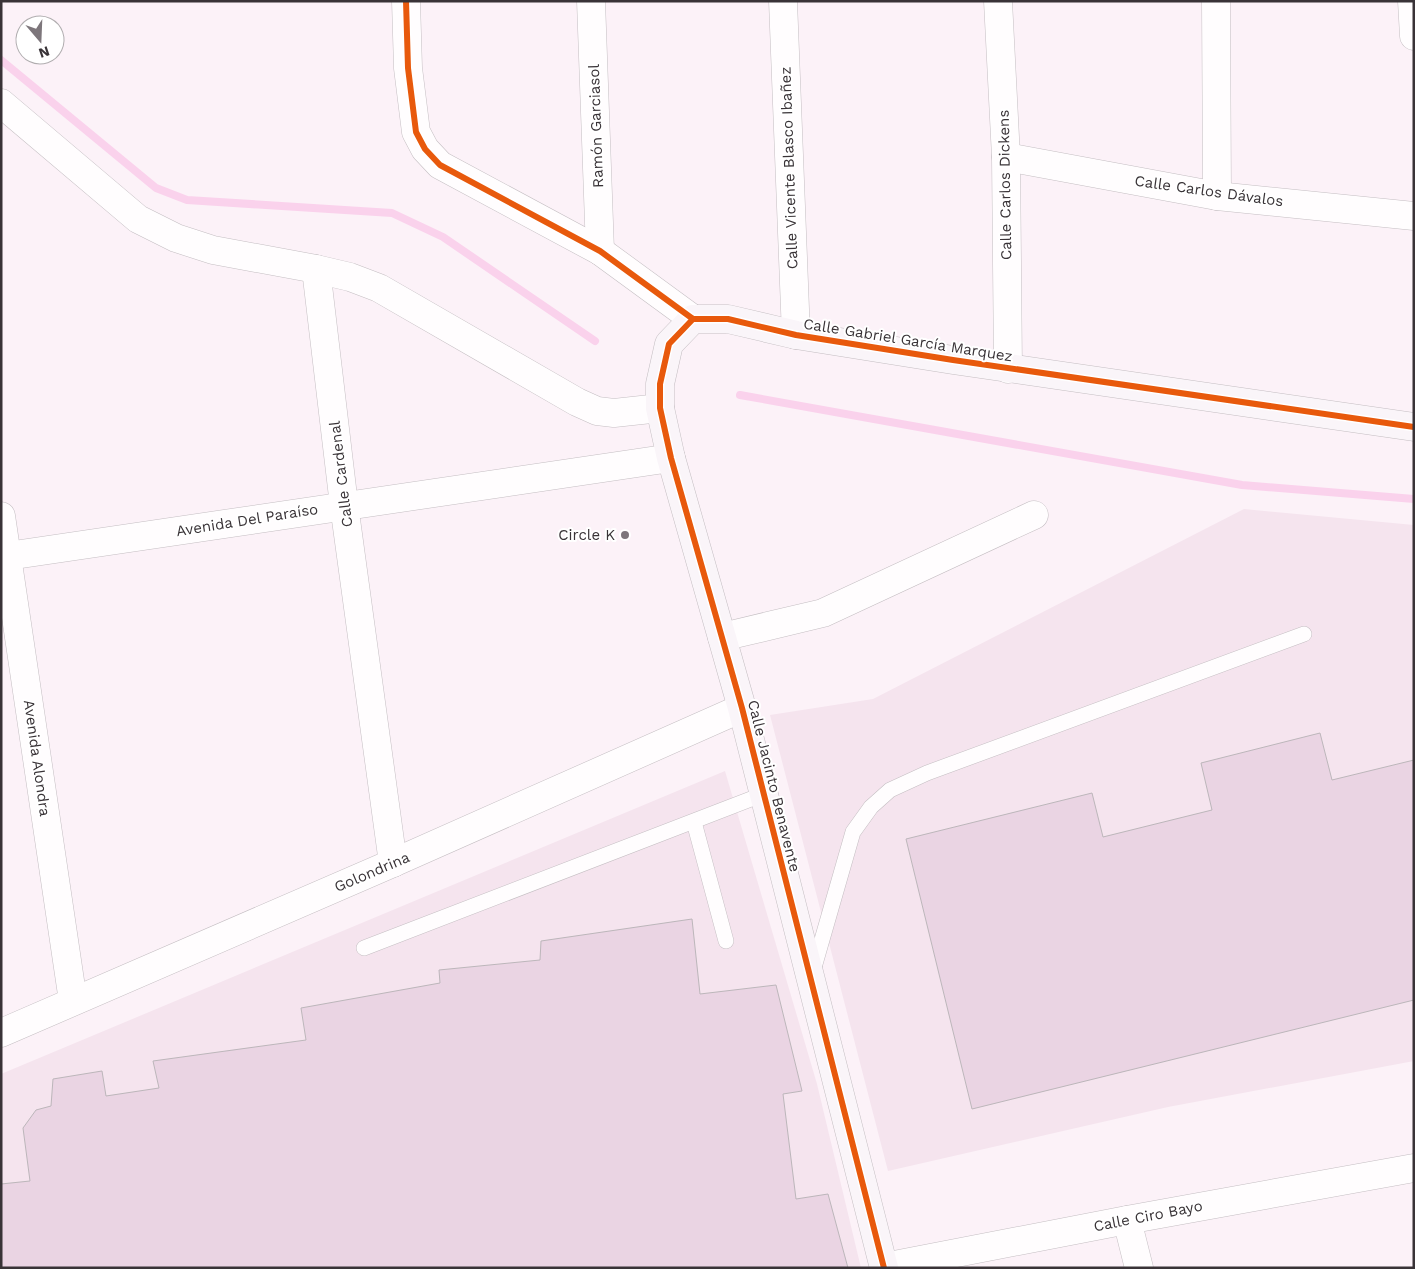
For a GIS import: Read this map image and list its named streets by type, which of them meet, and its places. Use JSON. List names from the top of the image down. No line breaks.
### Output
{"streets":{"street":["Ramón Garciasol","Calle Vicente Blasco Ibañez","Calle Carlos Dickens","Calle Carlos Dávalos","Calle Gabriel García Marquez","Calle Cardenal","Avenida Del Paraíso","Avenida Alondra","Calle Jacinto Benavente","Golondrina","Calle Ciro Bayo"]},"crossings":[["Calle Vicente Blasco Ibañez","Calle Gabriel García Marquez"],["Calle Carlos Dickens","Calle Carlos Dávalos"],["Calle Carlos Dickens","Calle Gabriel García Marquez"],["Calle Gabriel García Marquez","Calle Jacinto Benavente"],["Calle Cardenal","Avenida Del Paraíso"],["Calle Cardenal","Golondrina"],["Avenida Del Paraíso","Avenida Alondra"],["Avenida Del Paraíso","Calle Jacinto Benavente"],["Avenida Alondra","Golondrina"],["Calle Jacinto Benavente","Golondrina"],["Calle Jacinto Benavente","Calle Ciro Bayo"]],"places":["Circle K"],"north":"bottom"}
